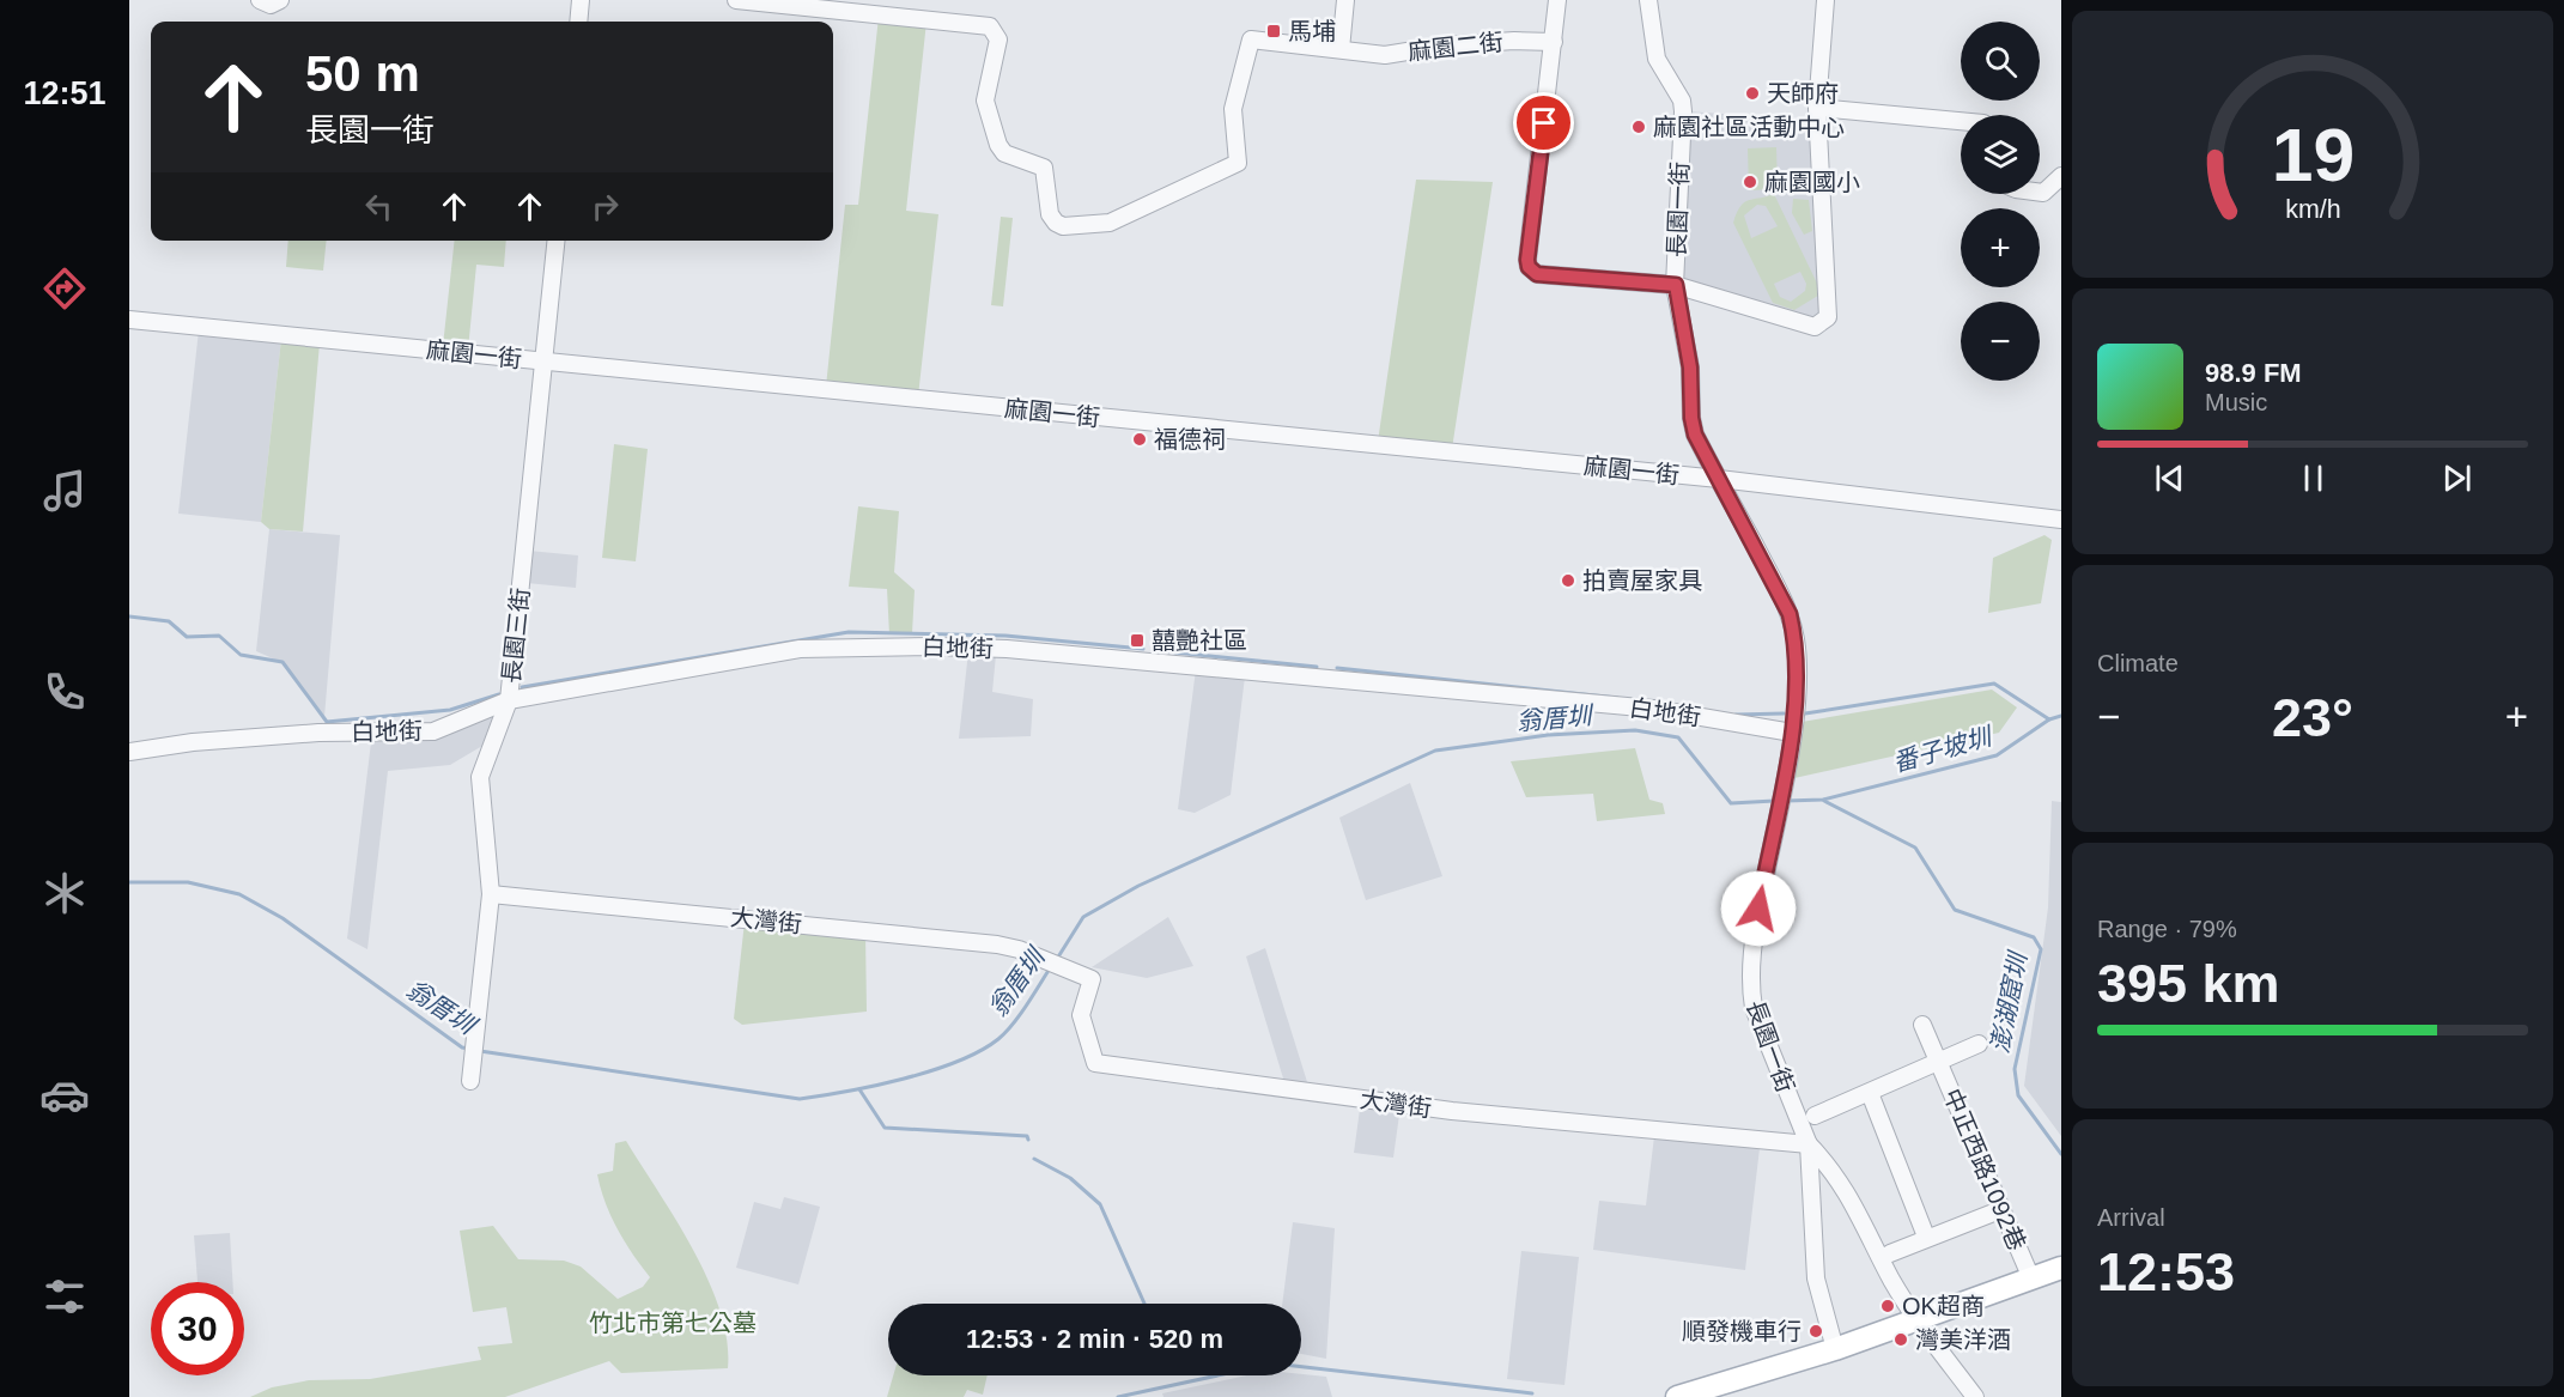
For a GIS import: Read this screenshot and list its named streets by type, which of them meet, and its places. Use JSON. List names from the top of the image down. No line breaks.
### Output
{"streets":{"street":["麻園二街","長園一街","麻園一街","長園三街","白地街","大灣街","中正西路1092巷"]},"crossings":[["長園一街","麻園一街"],["長園一街","白地街"],["長園一街","大灣街"],["麻園一街","長園三街"],["長園三街","白地街"],["長園三街","大灣街"]],"water":["翁厝圳","番子坡圳","澎湖窟圳"],"parks":["竹北市第七公墓"],"places":{"transit":["馬埔","囍艷社區"],"other":["天師府","麻園社區活動中心","麻園國小","福德祠","拍賣屋家具","OK超商","順發機車行","灣美洋酒"]},"page":{"tabs":"12:51","map_buttons":["+","−"],"turn":["50 m","長園一街"],"song":["98.9 FM","Music"],"tile":["Climate",["Range · 79%","395 km"],["Arrival","12:53"]],"heat":["−","23°","+"],"limit":"30","trip":"12:53 · 2 min · 520 m","gauge":["19","km/h"]}}
